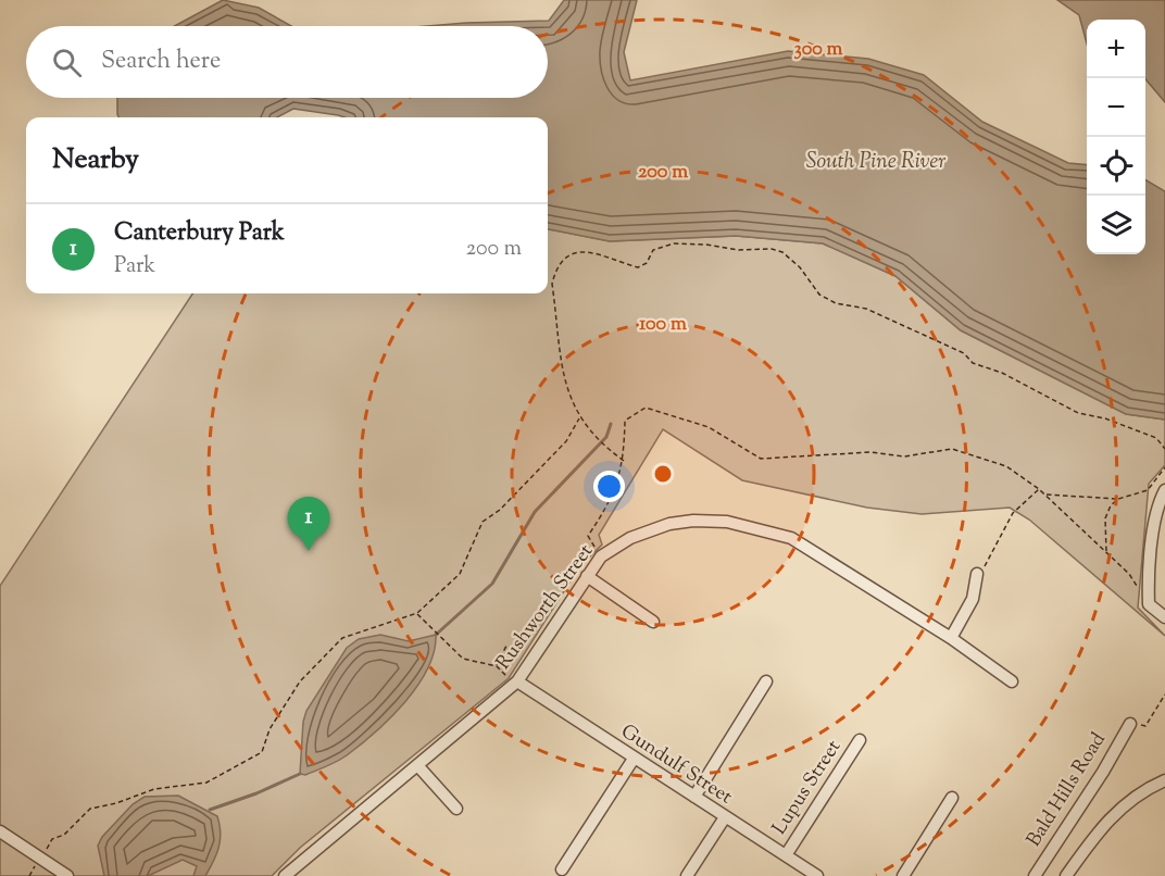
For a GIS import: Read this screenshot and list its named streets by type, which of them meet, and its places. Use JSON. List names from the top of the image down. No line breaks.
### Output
{"streets":{"street":["Rushworth Street","Gundulf Street","Lupus Street","Bald Hills Road"]},"crossings":[["Rushworth Street","Gundulf Street"],["Gundulf Street","Lupus Street"]],"water":["South Pine River"],"page":{"map_buttons":["+","−"],"search":"Search here","heading":"Nearby","list":[{"mark":"1","name":"Canterbury Park","note":"Park","value":"200 m"}],"pins":"1"},"rings":["300 m","200 m","100 m"]}
